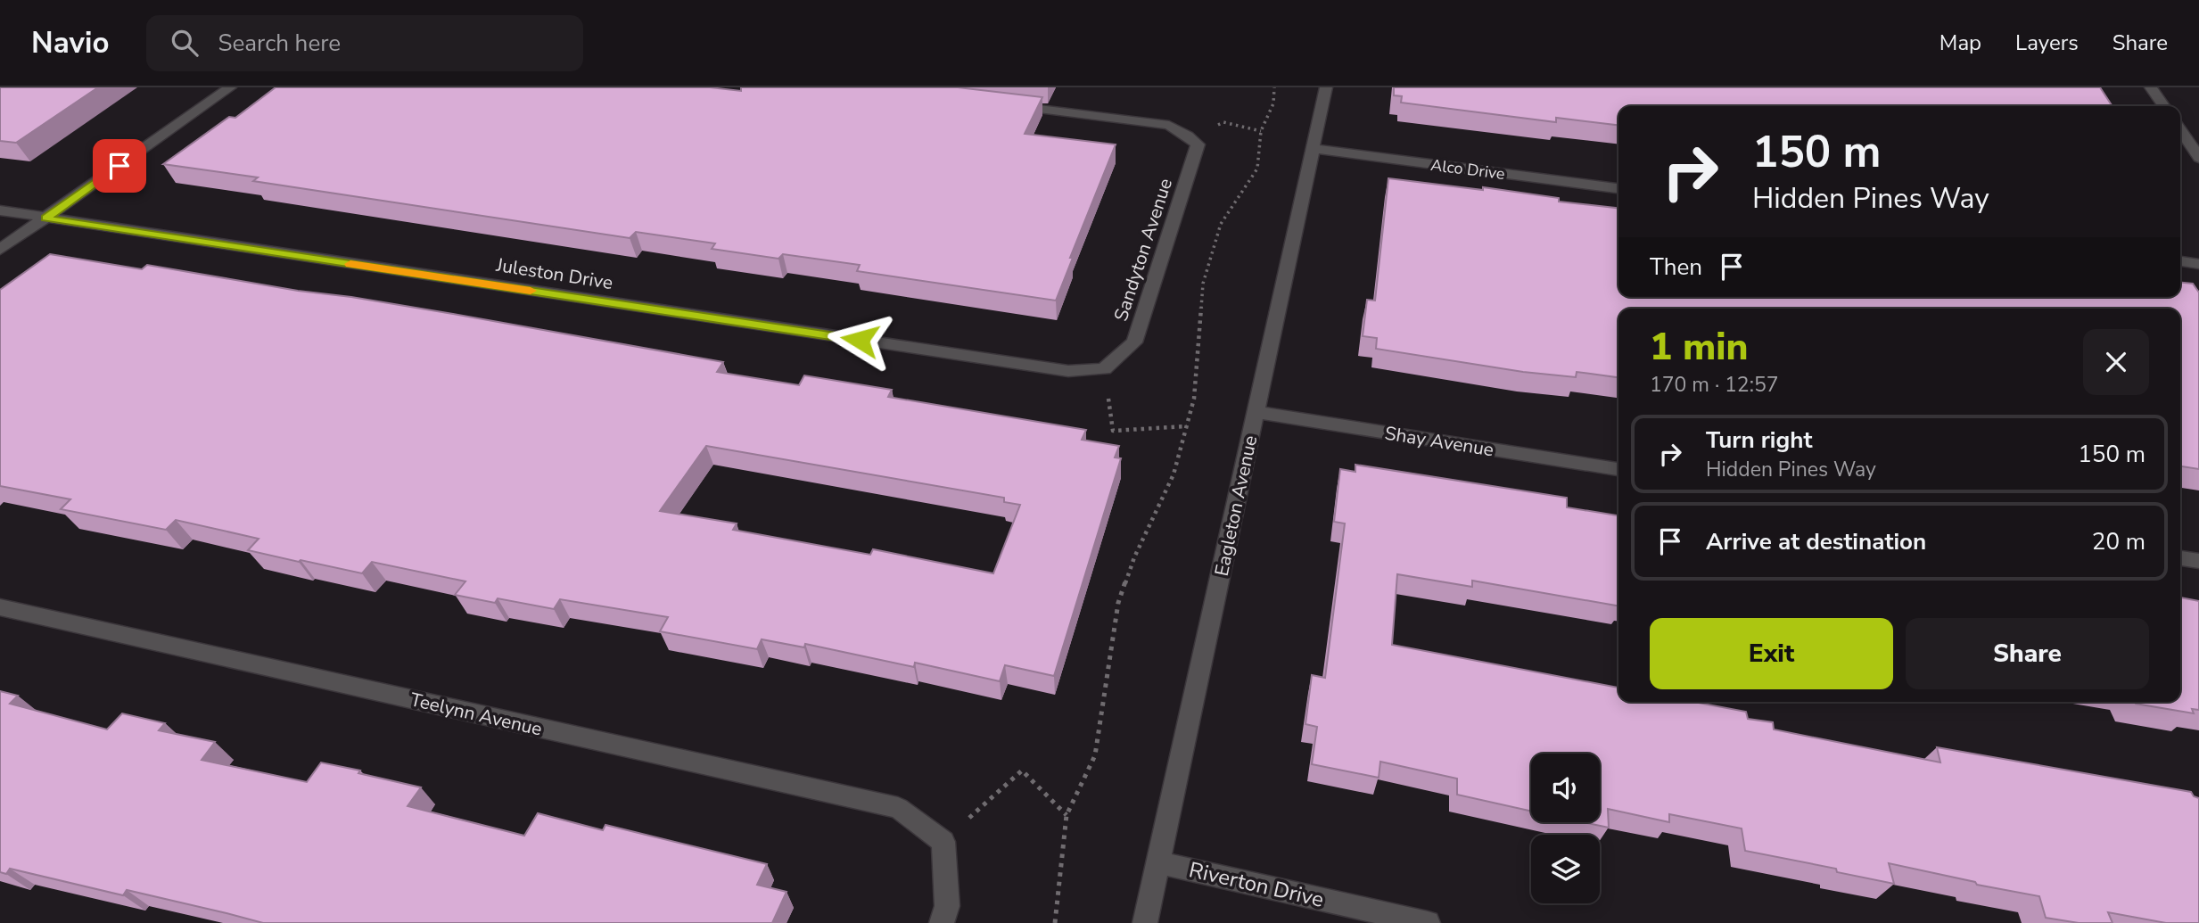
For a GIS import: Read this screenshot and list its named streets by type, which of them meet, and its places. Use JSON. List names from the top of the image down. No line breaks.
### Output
{"streets":{"street":["Alco Drive","Sandyton Avenue","Juleston Drive","Shay Avenue","Eagleton Avenue","Teelynn Avenue","Riverton Drive"]},"crossings":[["Alco Drive","Eagleton Avenue"],["Sandyton Avenue","Juleston Drive"],["Shay Avenue","Eagleton Avenue"],["Eagleton Avenue","Riverton Drive"]],"page":{"header":"Navio","search":"Search here","nav":["Map","Layers","Share"],"turn":["150 m","Hidden Pines Way"],"then":"Then","heading":["1 min","170 m · 12:57"],"list":[{"name":"Turn right","note":"Hidden Pines Way","value":"150 m"},{"name":"Arrive at destination","value":"20 m"}],"buttons":["Exit","Share"]}}
